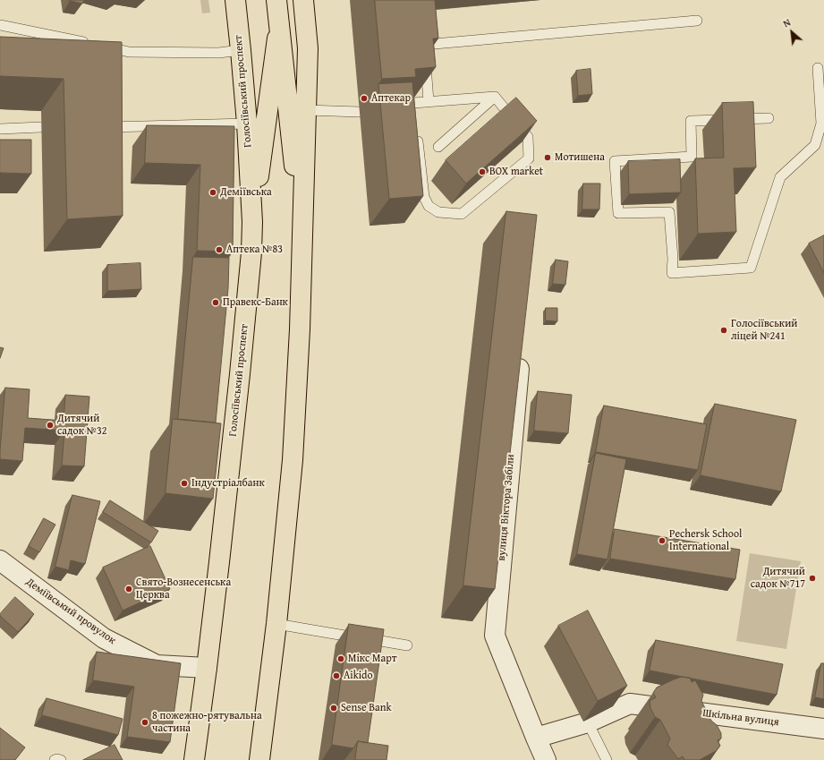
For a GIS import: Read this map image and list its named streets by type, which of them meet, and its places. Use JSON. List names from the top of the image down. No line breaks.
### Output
{"streets":{"main road":["Голосіївський проспект"],"street":["вулиця Віктора Забіли","Деміївський провулок","Шкільна вулиця"]},"crossings":[["Голосіївський проспект","Деміївський провулок"],["вулиця Віктора Забіли","Шкільна вулиця"]],"places":["Аптекар","Мотишена","BOX market","Деміївська","Аптека №83","Правекс-Банк","Голосіївський ліцей №241","Дитячий садок №32","Індустріалбанк","Pechersk School International","Дитячий садок №717","Свято-Вознесенська Церква","Мікс Март","Aikido","Sense Bank","8 пожежно-рятувальна частина"],"north":"top left"}
